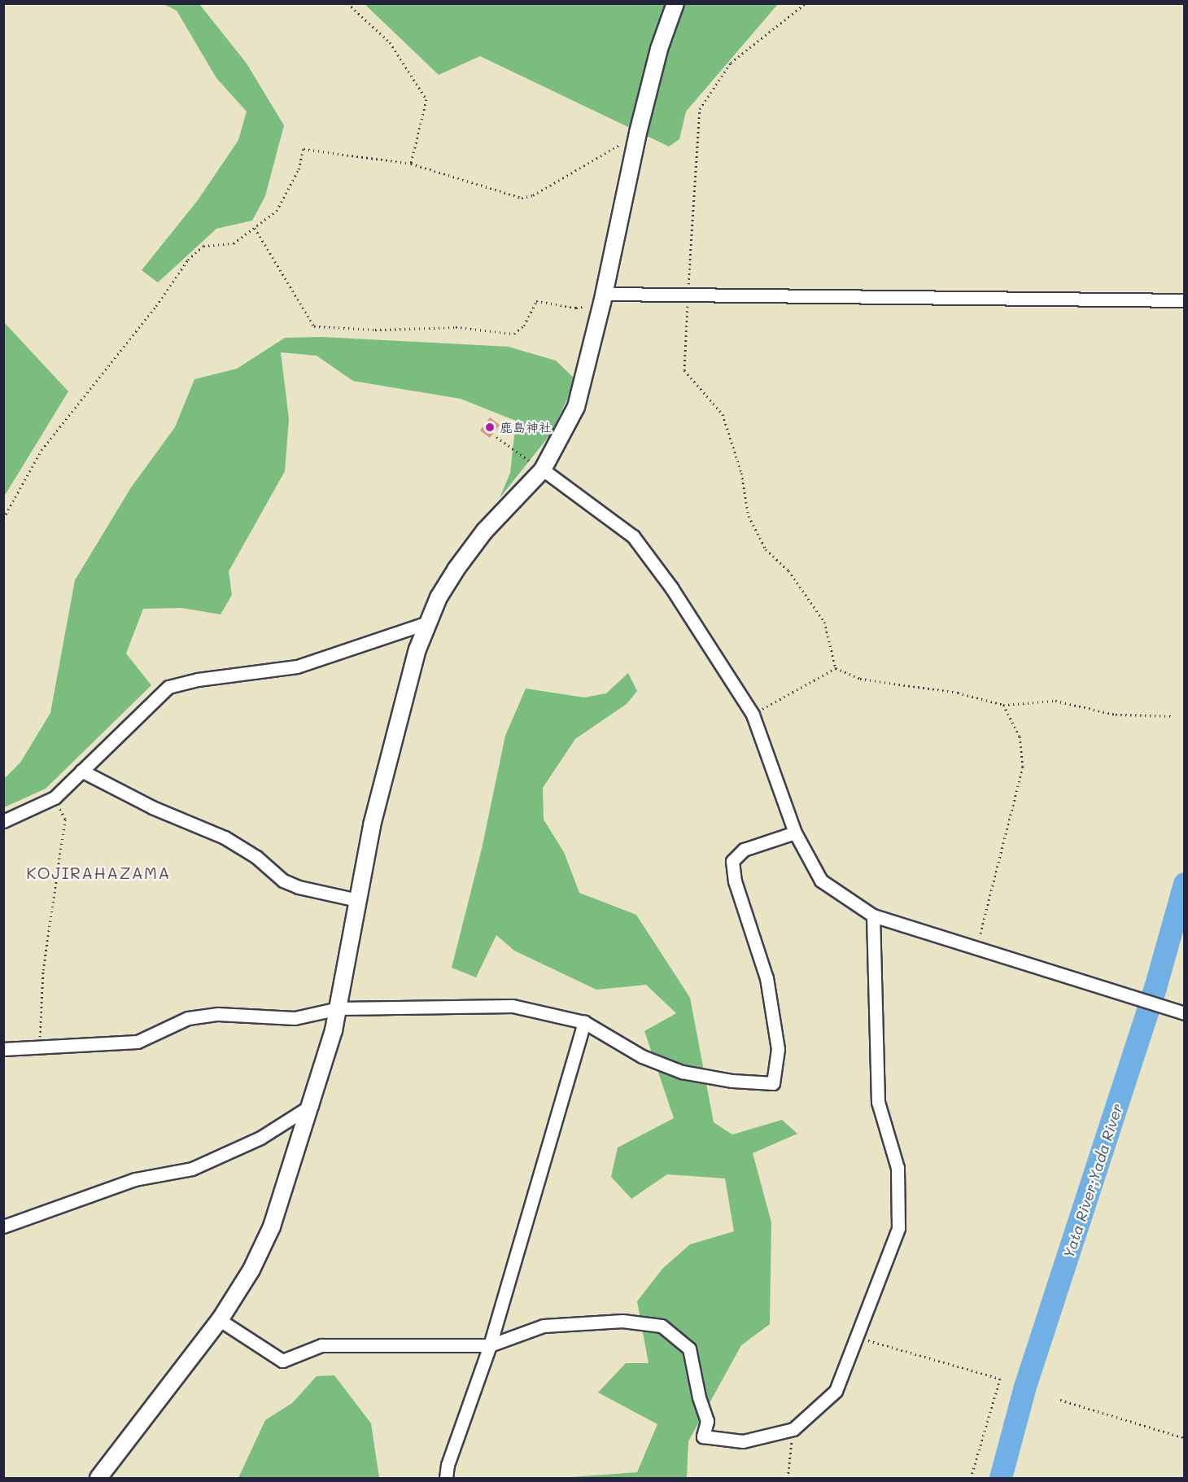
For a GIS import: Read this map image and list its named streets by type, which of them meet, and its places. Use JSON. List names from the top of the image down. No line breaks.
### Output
{"districts":["KOJIRAHAZAMA"],"water":["Yata River;Yada River"],"places":["鹿島神社"]}
